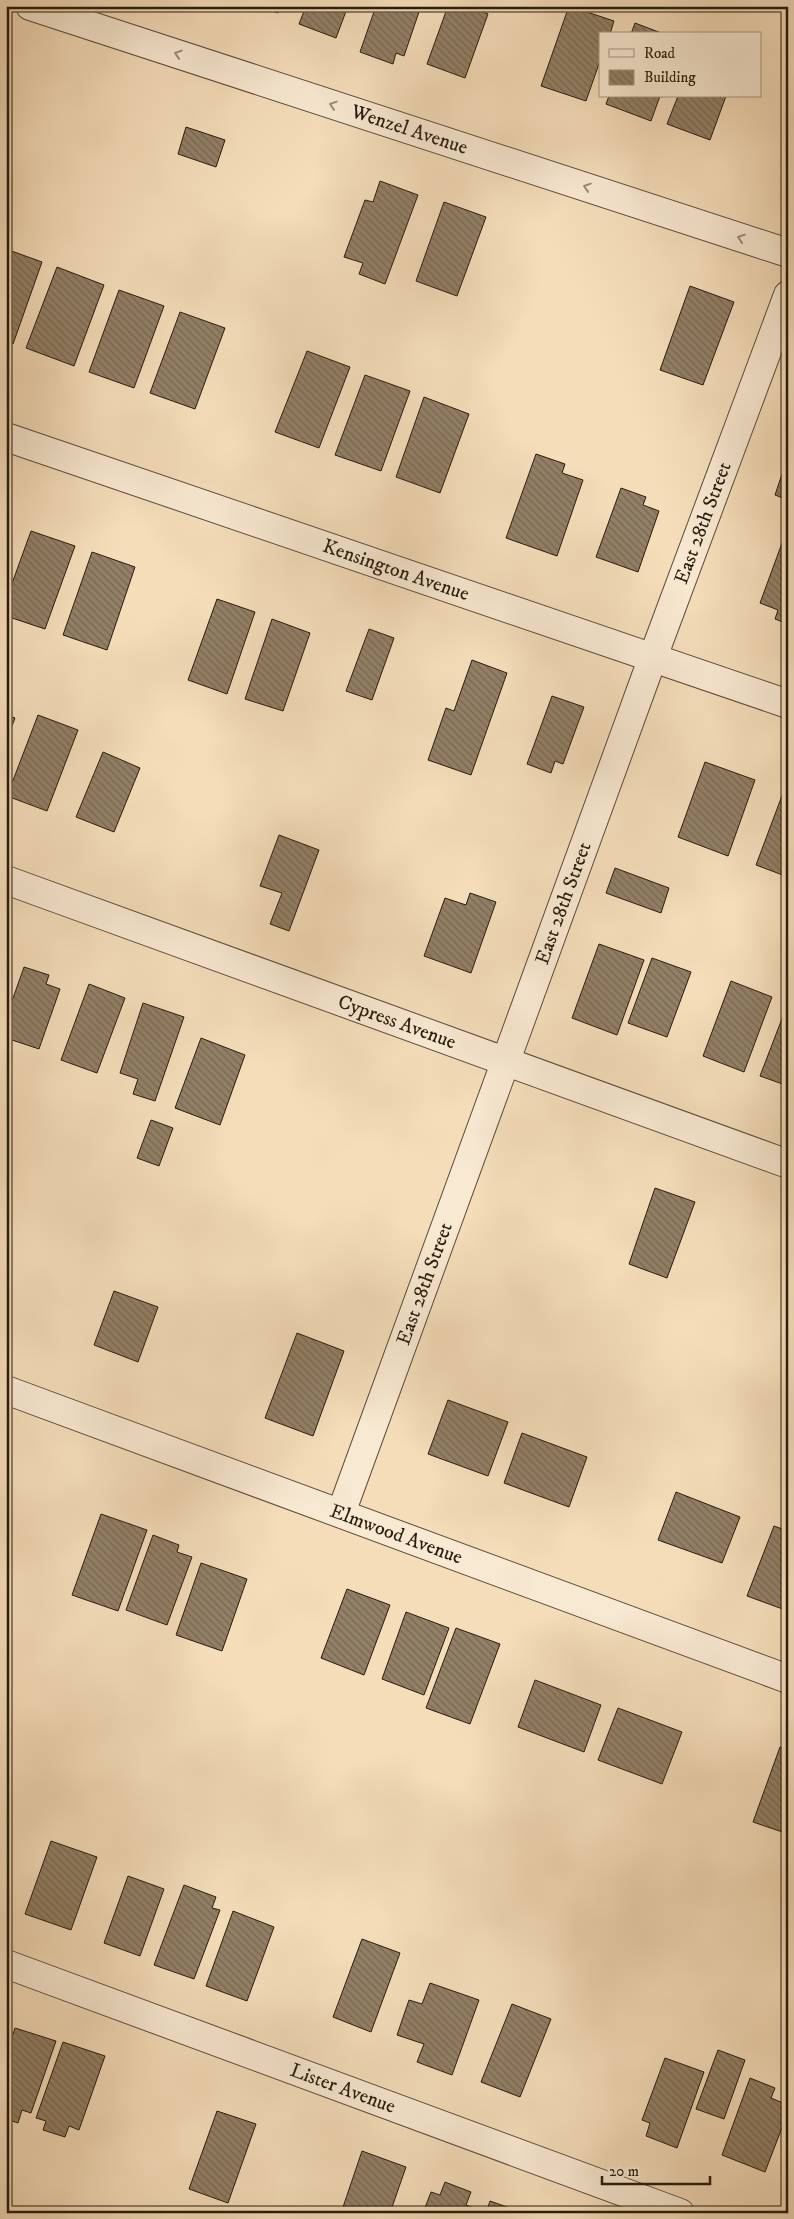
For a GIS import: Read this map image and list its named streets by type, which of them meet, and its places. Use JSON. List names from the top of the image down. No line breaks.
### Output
{"streets":{"street":["Wenzel Avenue","East 28th Street","Kensington Avenue","Cypress Avenue","Elmwood Avenue","Lister Avenue"]},"crossings":[["East 28th Street","Kensington Avenue"],["East 28th Street","Cypress Avenue"],["East 28th Street","Elmwood Avenue"]],"one_way":["Wenzel Avenue"],"legend":["Road","Building"],"scale_bar":"20 m"}
